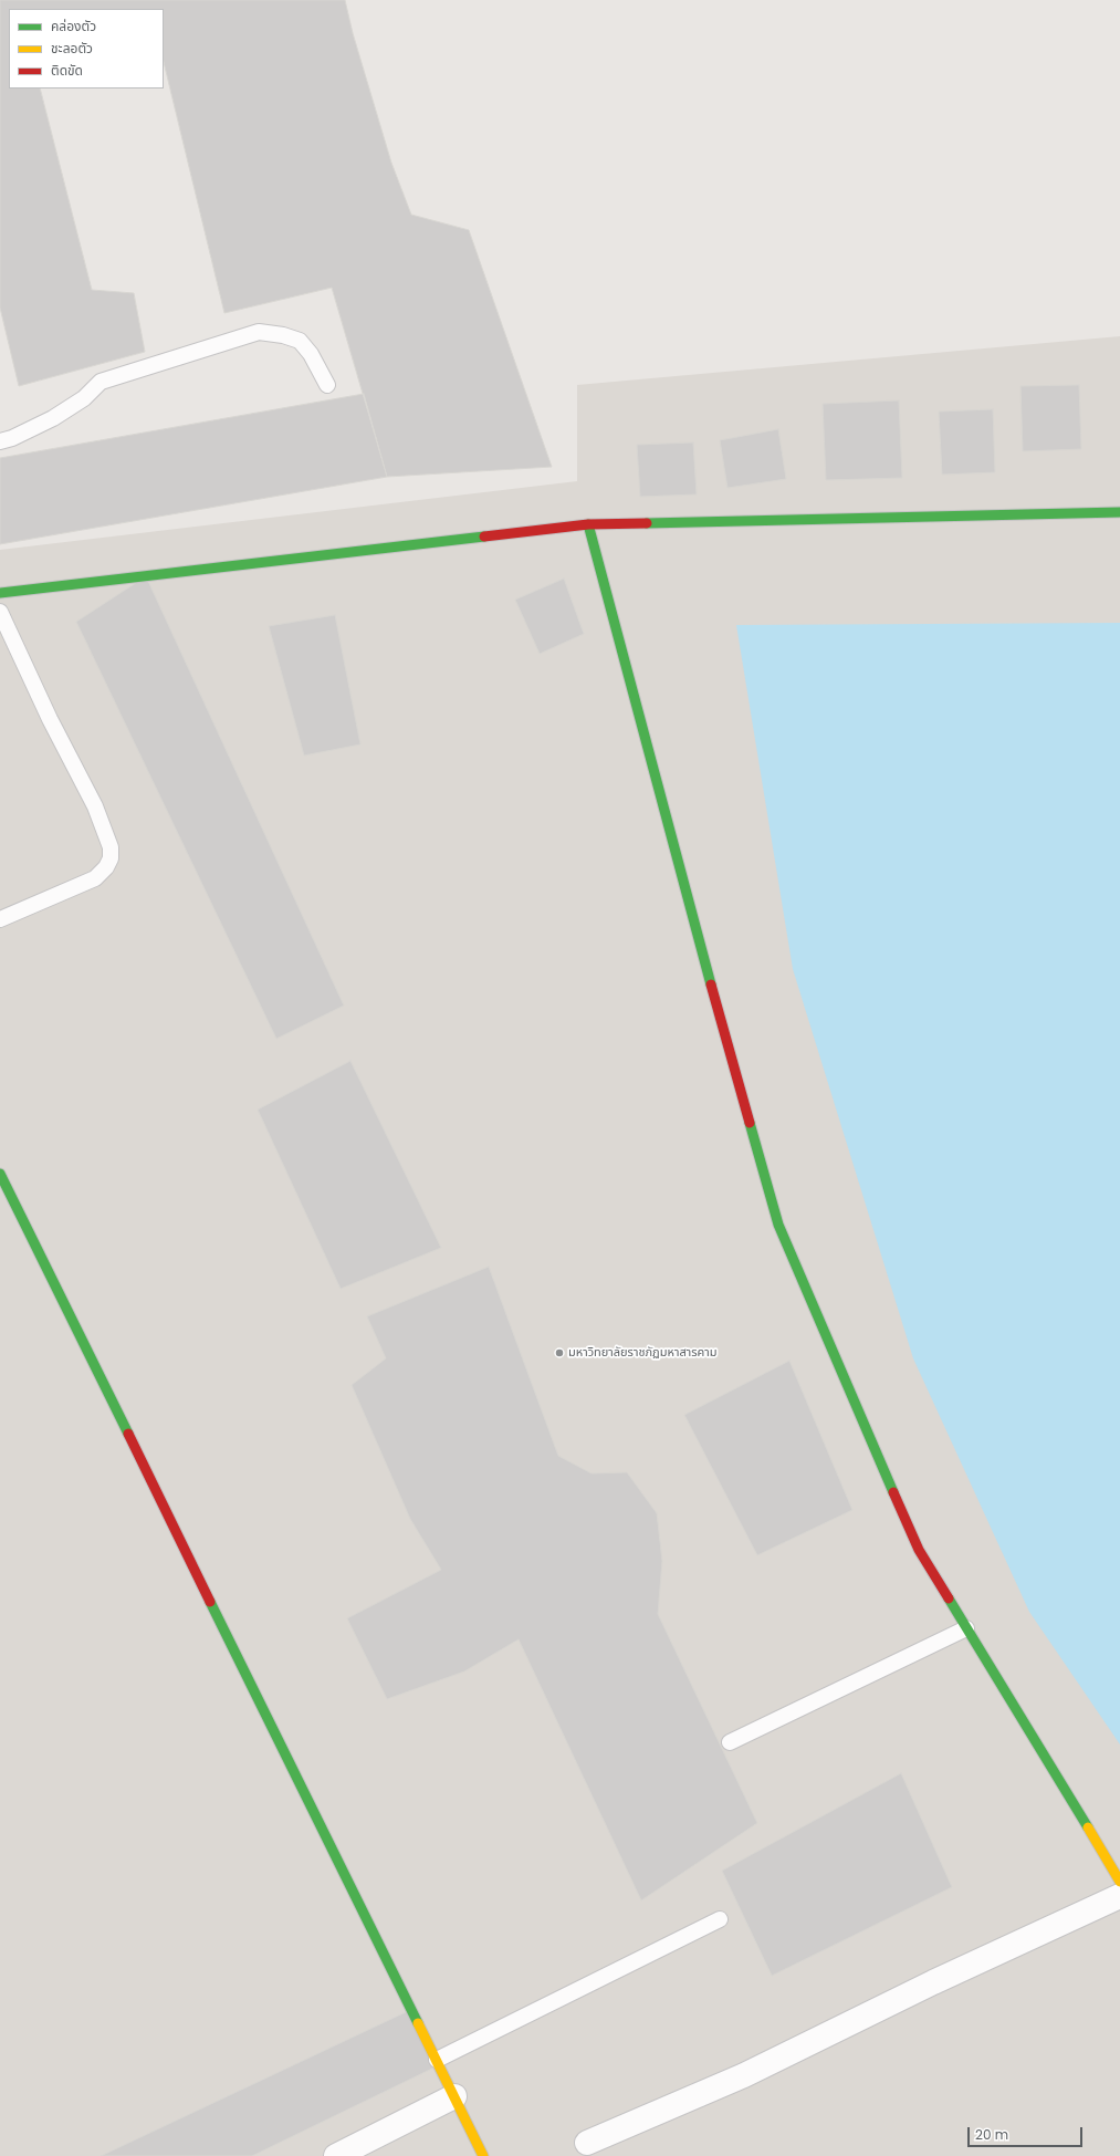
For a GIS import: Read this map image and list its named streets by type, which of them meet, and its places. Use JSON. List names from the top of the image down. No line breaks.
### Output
{"places":["มหาวิทยาลัยราชภัฏมหาสารคาม"],"legend":["คล่องตัว","ชะลอตัว","ติดขัด"],"scale_bar":"20 m"}
